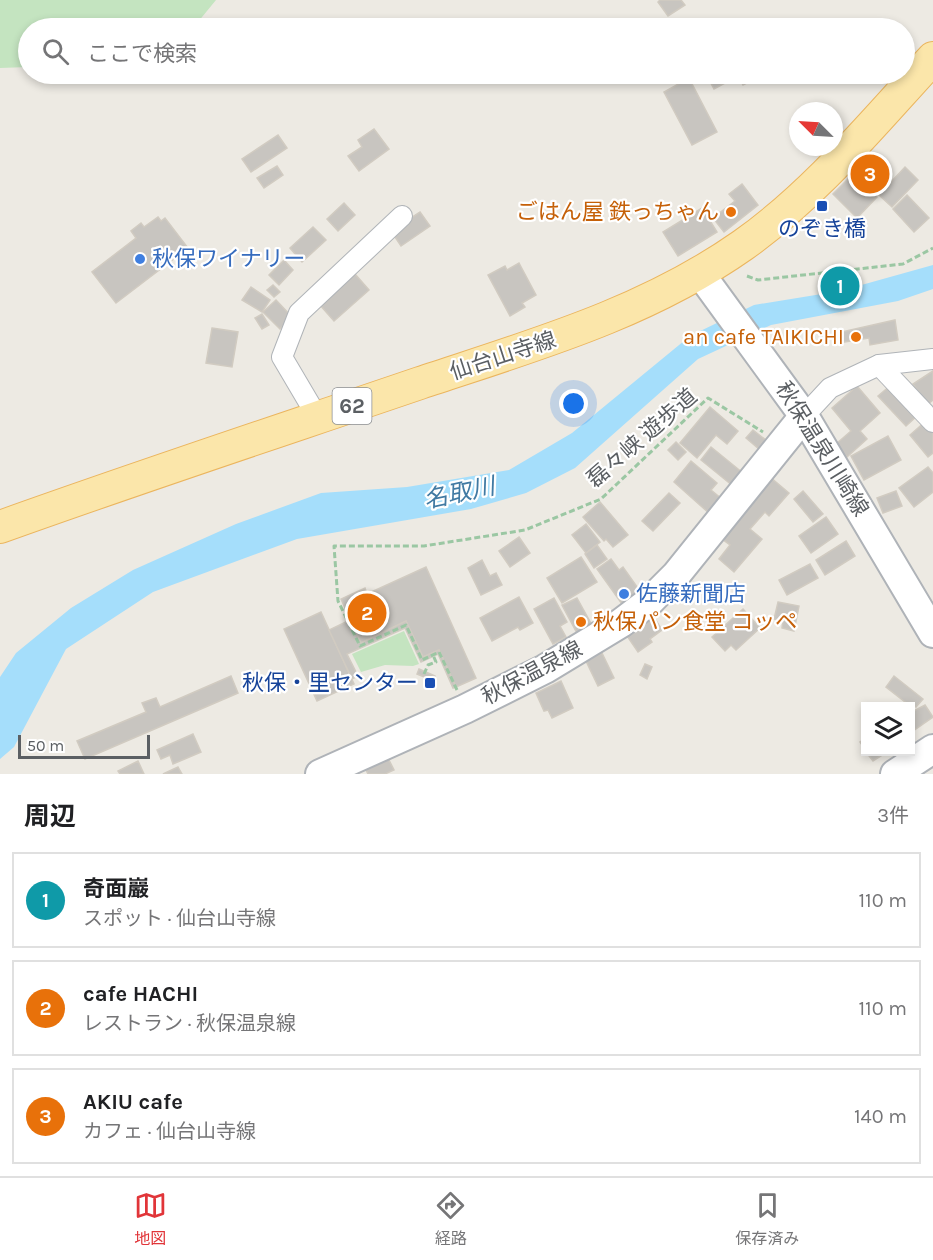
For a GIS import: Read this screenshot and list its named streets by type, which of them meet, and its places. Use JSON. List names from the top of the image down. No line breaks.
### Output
{"streets":{"main road":["仙台山寺線","62","秋保温泉川崎線","秋保温泉線"],"path":["磊々峡 遊歩道"]},"crossings":[["仙台山寺線","秋保温泉川崎線"],["秋保温泉川崎線","秋保温泉線"]],"water":["名取川"],"places":{"transit":["のぞき橋","秋保・里センター"],"other":["ごはん屋 鉄っちゃん","秋保ワイナリー","an cafe TAIKICHI","佐藤新聞店","秋保パン食堂 コッペ"]},"scale_bar":"50 m","north":"top left","page":{"search":"ここで検索","pins":["3","1","2"],"scale":"50 m","heading":["周辺","3件"],"list":[{"mark":"1","name":"奇面巖","note":"スポット · 仙台山寺線","value":"110 m"},{"mark":"2","name":"cafe HACHI","note":"レストラン · 秋保温泉線","value":"110 m"},{"mark":"3","name":"AKIU cafe","note":"カフェ · 仙台山寺線","value":"140 m"}],"nav":["地図","経路","保存済み"]}}
